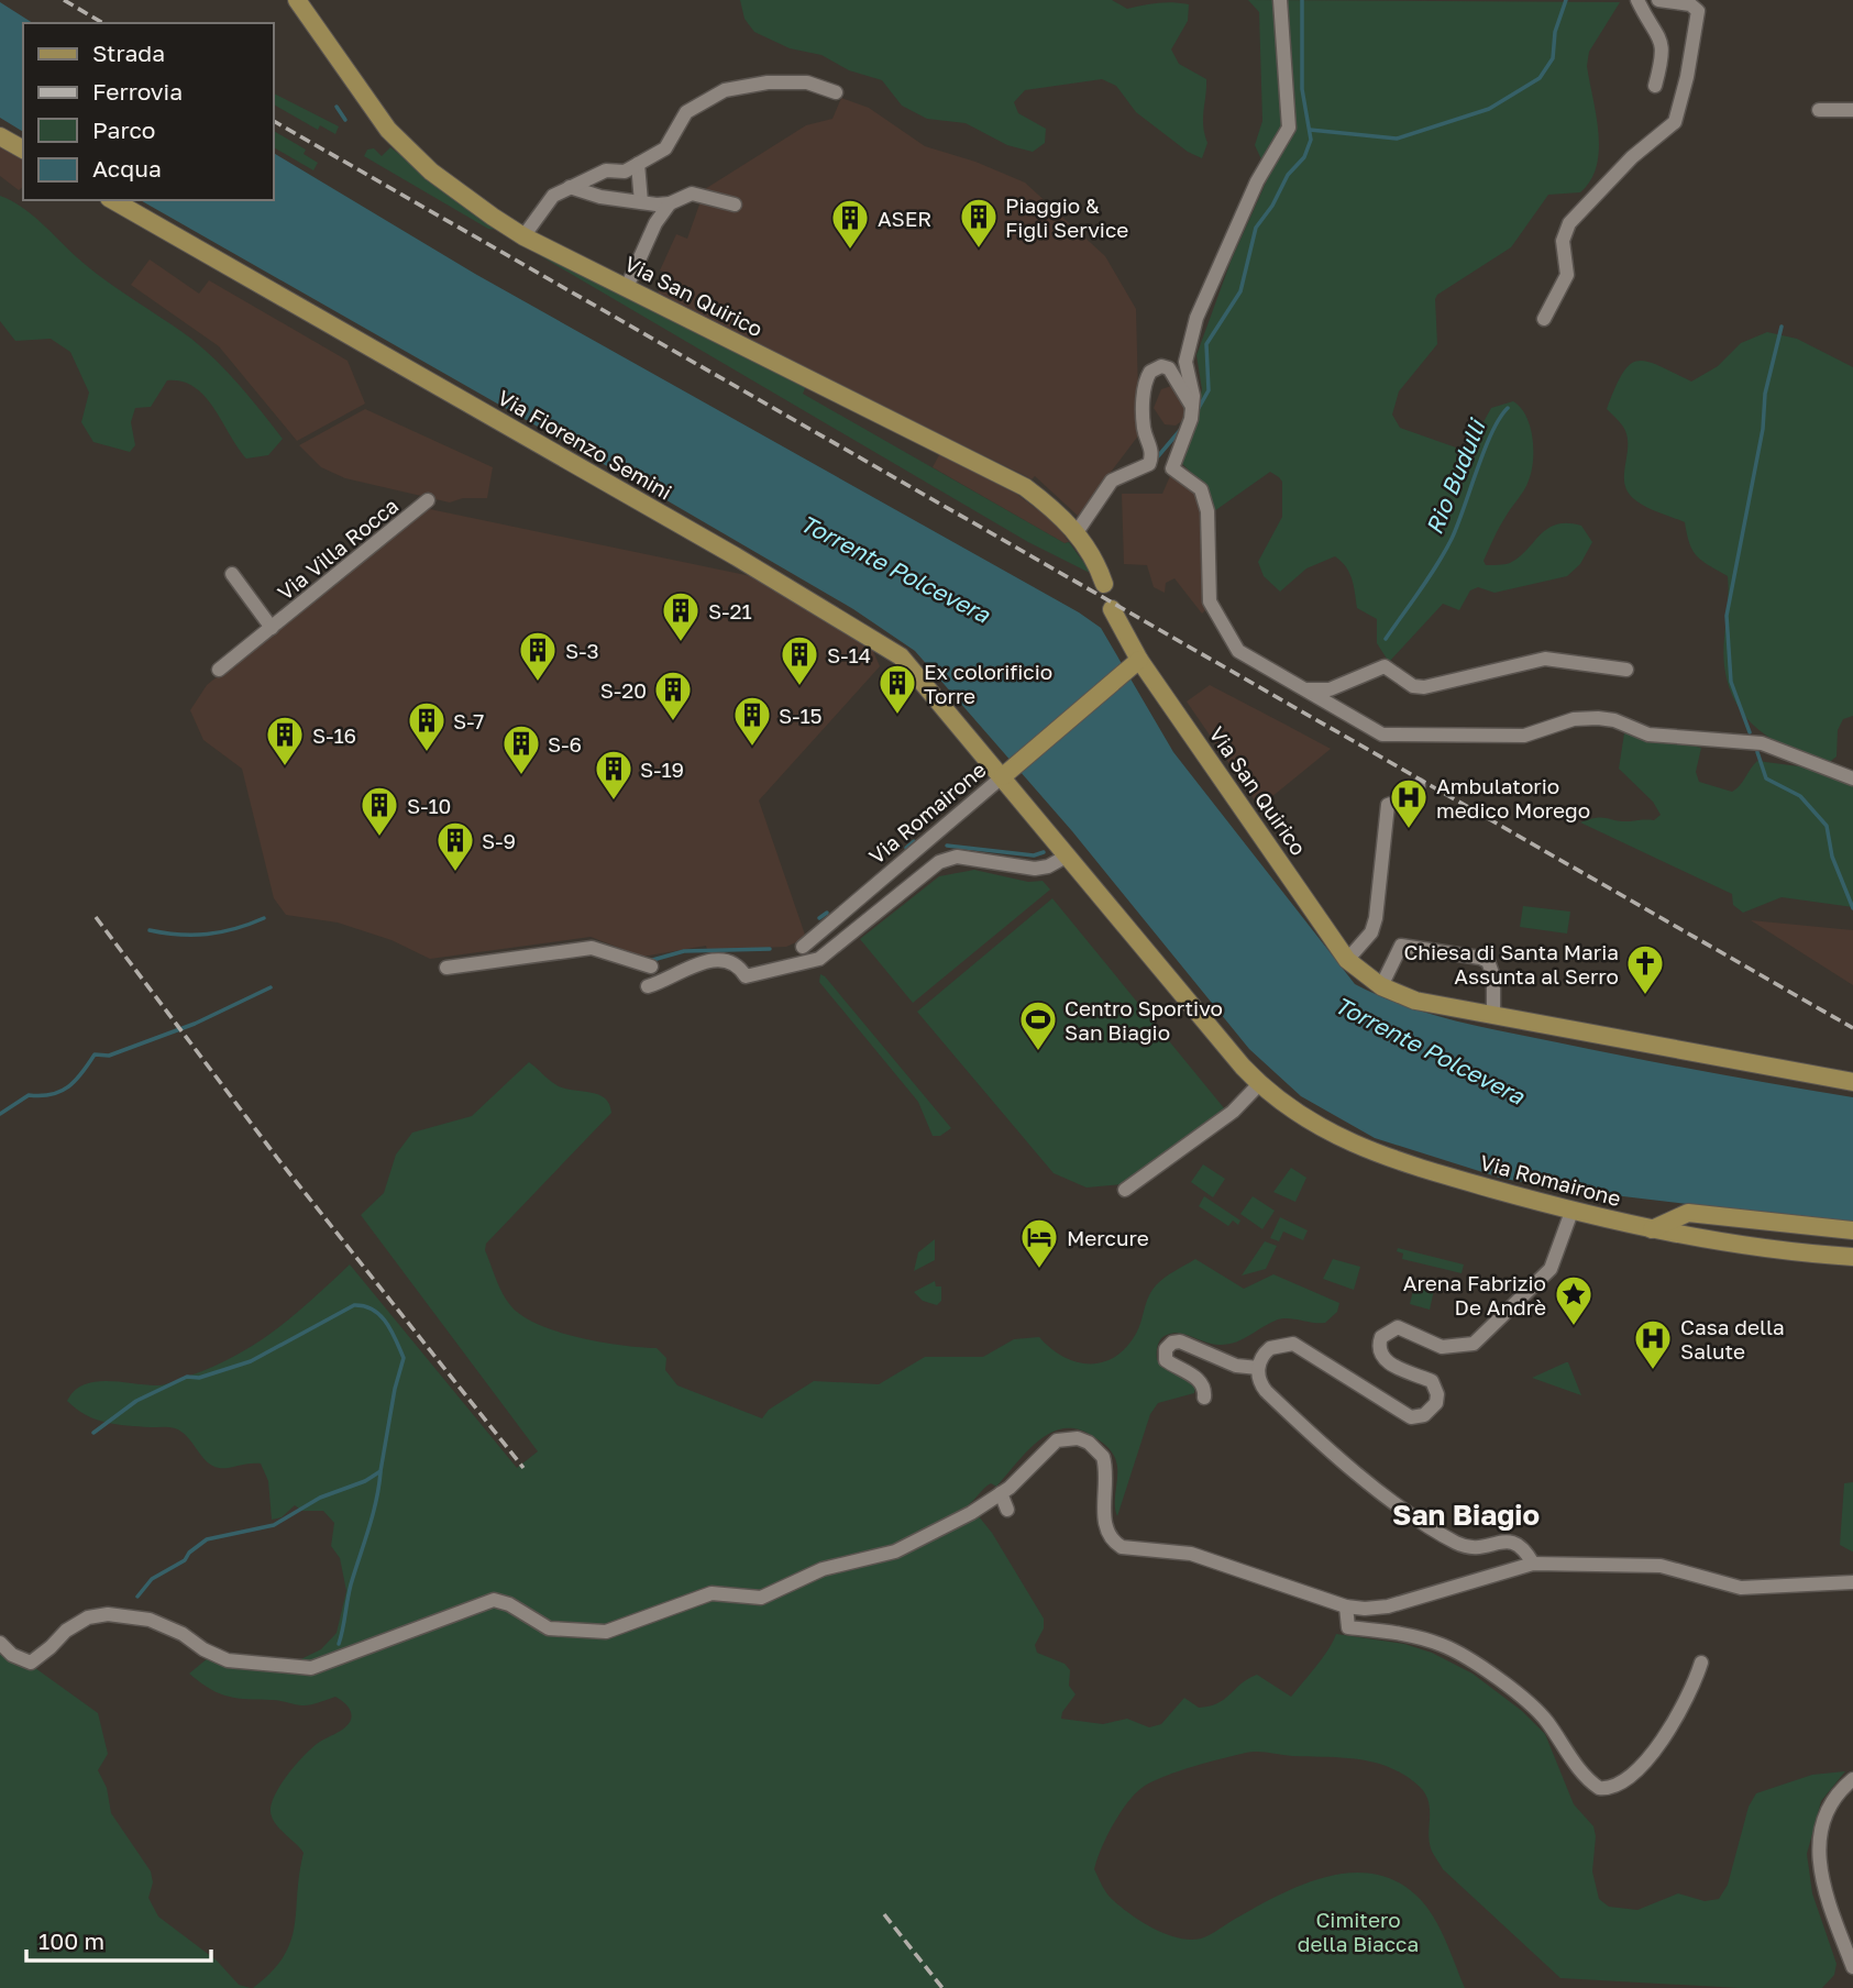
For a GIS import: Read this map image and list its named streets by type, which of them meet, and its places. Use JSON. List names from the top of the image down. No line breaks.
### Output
{"streets":{"main road":["Via San Quirico","Via Fiorenzo Semini","Via Romairone"],"street":["Via Villa Rocca"]},"crossings":[["Via Fiorenzo Semini","Via Romairone"]],"districts":["San Biagio"],"water":["Rio Budulli","Torrente Polcevera"],"parks":["Cimitero della Biacca"],"places":{"building":["Piaggio & Figli Service","ASER","S-21","S-3","S-14","Ex colorificio Torre","S-20","S-15","S-7","S-16","S-6","S-19","S-10","S-9"],"hospital":["Ambulatorio medico Morego","Casa della Salute"],"church":["Chiesa di Santa Maria Assunta al Serro"],"sports":["Centro Sportivo San Biagio"],"hotel":["Mercure"],"place":["Arena Fabrizio De Andrè"]},"legend":["Strada","Ferrovia","Parco","Acqua"],"scale_bar":"100 m"}
